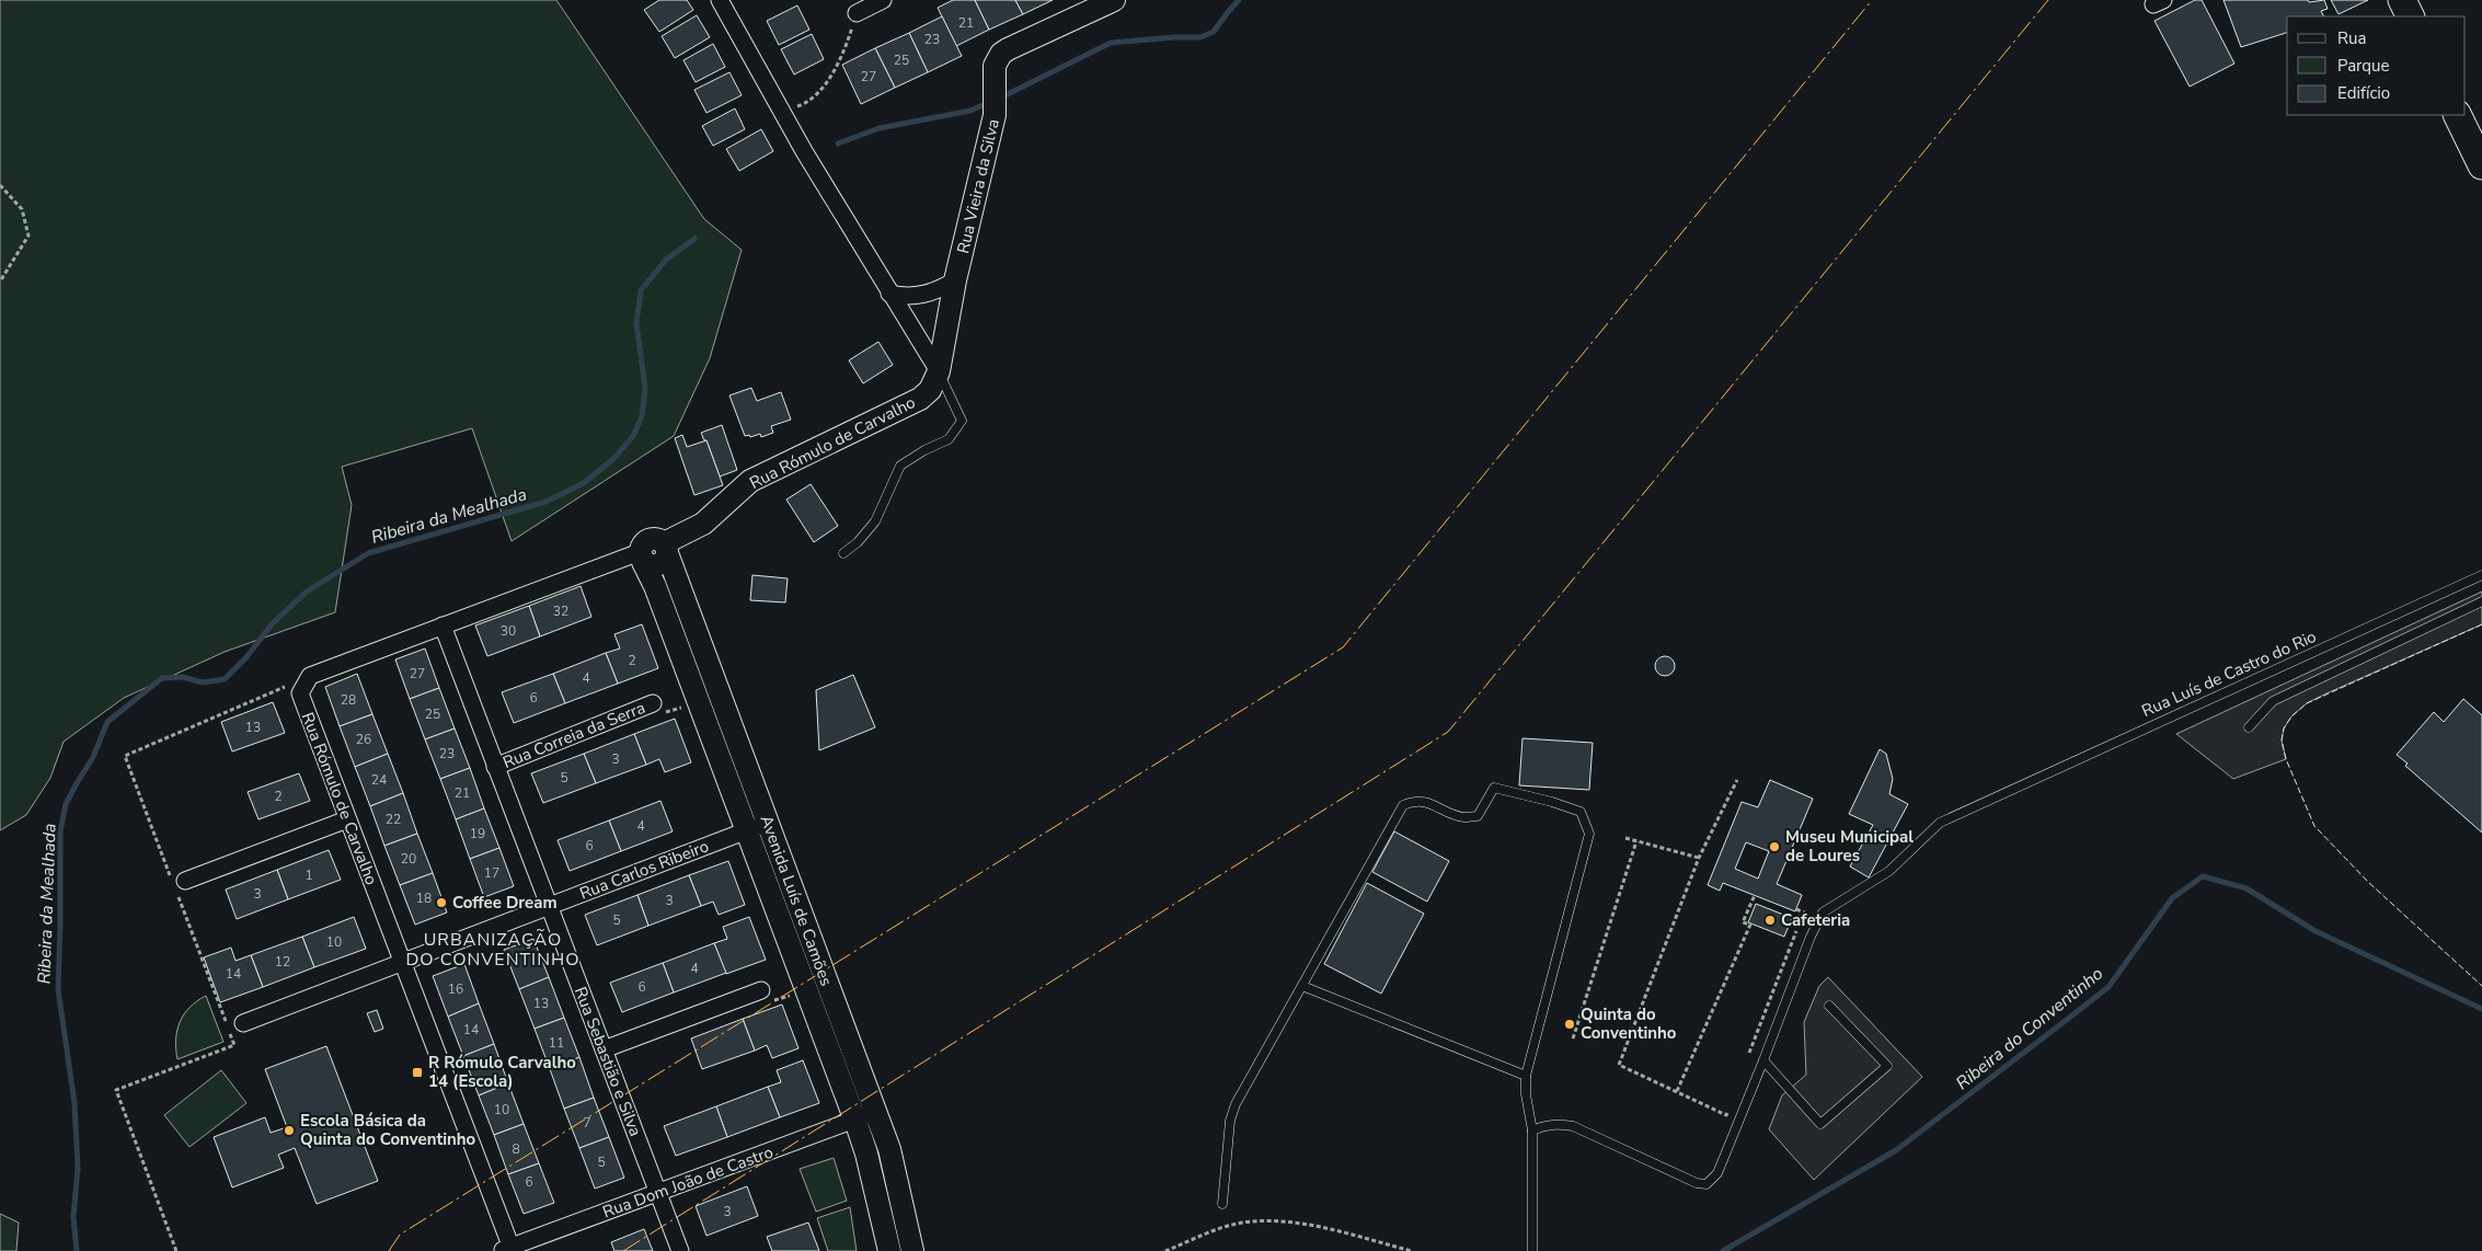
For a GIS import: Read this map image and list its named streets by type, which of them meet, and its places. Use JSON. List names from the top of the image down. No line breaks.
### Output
{"streets":{"street":["Rua Vieira da Silva","Rua Rómulo de Carvalho","Rua Correia da Serra","Rua Carlos Ribeiro","Avenida Luís de Camões","Rua Sebastião e Silva","Rua Dom João de Castro"],"lane":["Rua Luís de Castro do Rio"]},"crossings":[["Rua Vieira da Silva","Rua Rómulo de Carvalho"],["Rua Rómulo de Carvalho","Rua Carlos Ribeiro"],["Rua Rómulo de Carvalho","Avenida Luís de Camões"],["Rua Rómulo de Carvalho","Rua Dom João de Castro"],["Rua Correia da Serra","Rua Sebastião e Silva"],["Rua Carlos Ribeiro","Avenida Luís de Camões"],["Rua Carlos Ribeiro","Rua Sebastião e Silva"],["Avenida Luís de Camões","Rua Dom João de Castro"],["Rua Sebastião e Silva","Rua Dom João de Castro"]],"districts":["URBANIZAÇÃO DO CONVENTINHO"],"water":["Ribeira da Mealhada","Ribeira do Conventinho"],"places":{"other":["Museu Municipal de Loures","Coffee Dream","Cafeteria","Quinta do Conventinho","Escola Básica da Quinta do Conventinho"],"transit":["R Rómulo Carvalho 14 (Escola)"]},"house_numbers":["21","23","25","27","32","30","2","27","4","6","28","25","13","26","23","3","5","24","21","2","22","4","19","6","20","17","1","3","18","3","5","10","12","4","14","6","16","13","14","11","10","7","8","5","6","3"],"legend":["Rua","Parque","Edifício"]}
